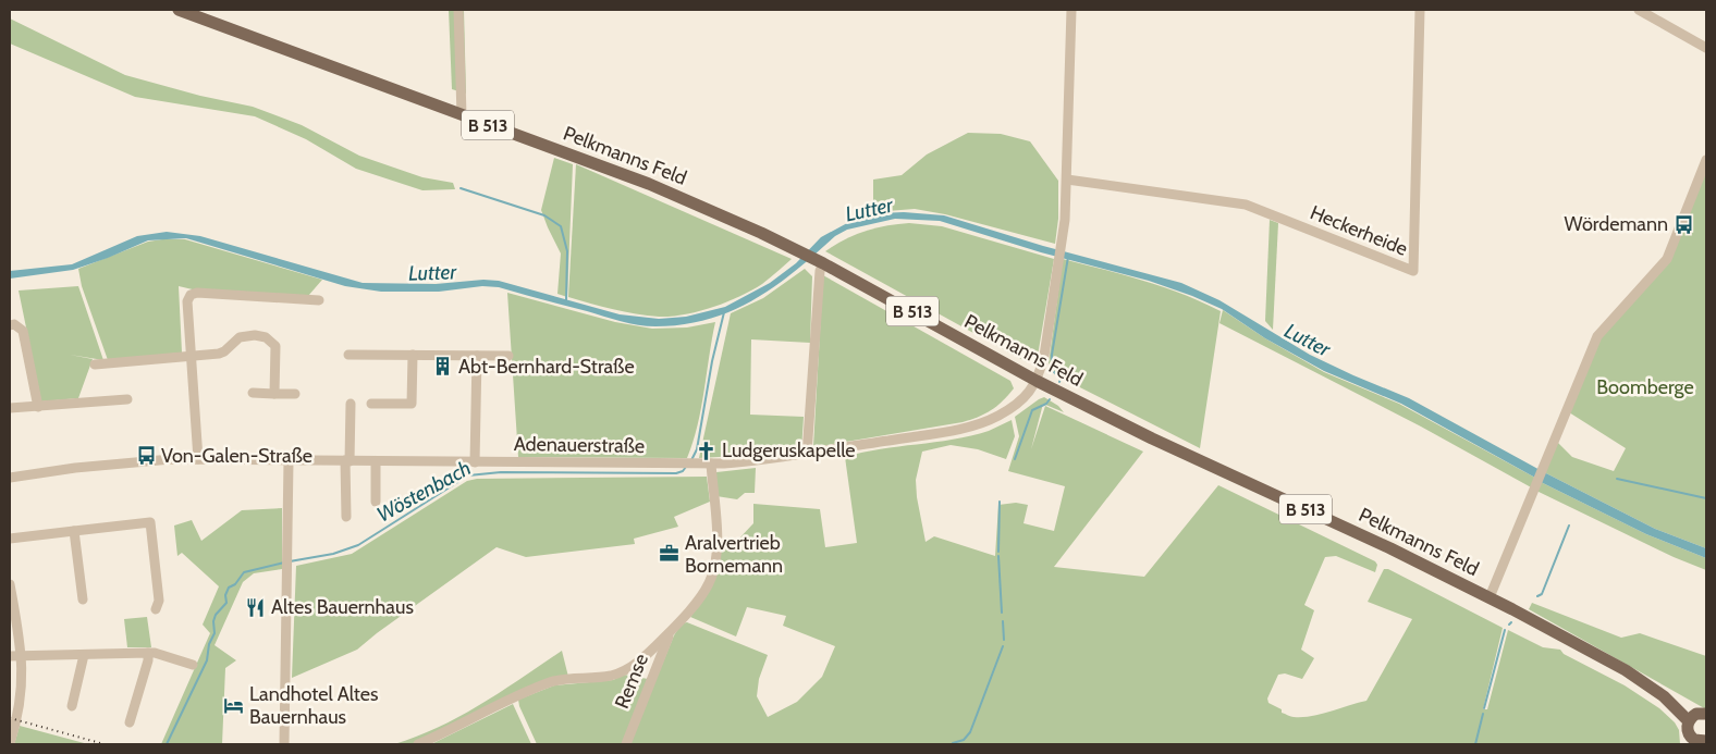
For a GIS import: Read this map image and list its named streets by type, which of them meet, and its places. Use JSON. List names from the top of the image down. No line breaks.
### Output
{"streets":{"main road":["B 513","Pelkmanns Feld"],"street":["Heckerheide","Adenauerstraße","Remse"]},"crossings":[["Pelkmanns Feld","Adenauerstraße"]],"water":["Lutter","Wöstenbach"],"parks":["Boomberge"],"places":{"bus stop":["Wördemann","Von-Galen-Straße"],"building":["Abt-Bernhard-Straße"],"church":["Ludgeruskapelle"],"office":["Aralvertrieb Bornemann"],"restaurant":["Altes Bauernhaus"],"hotel":["Landhotel Altes Bauernhaus"]}}
